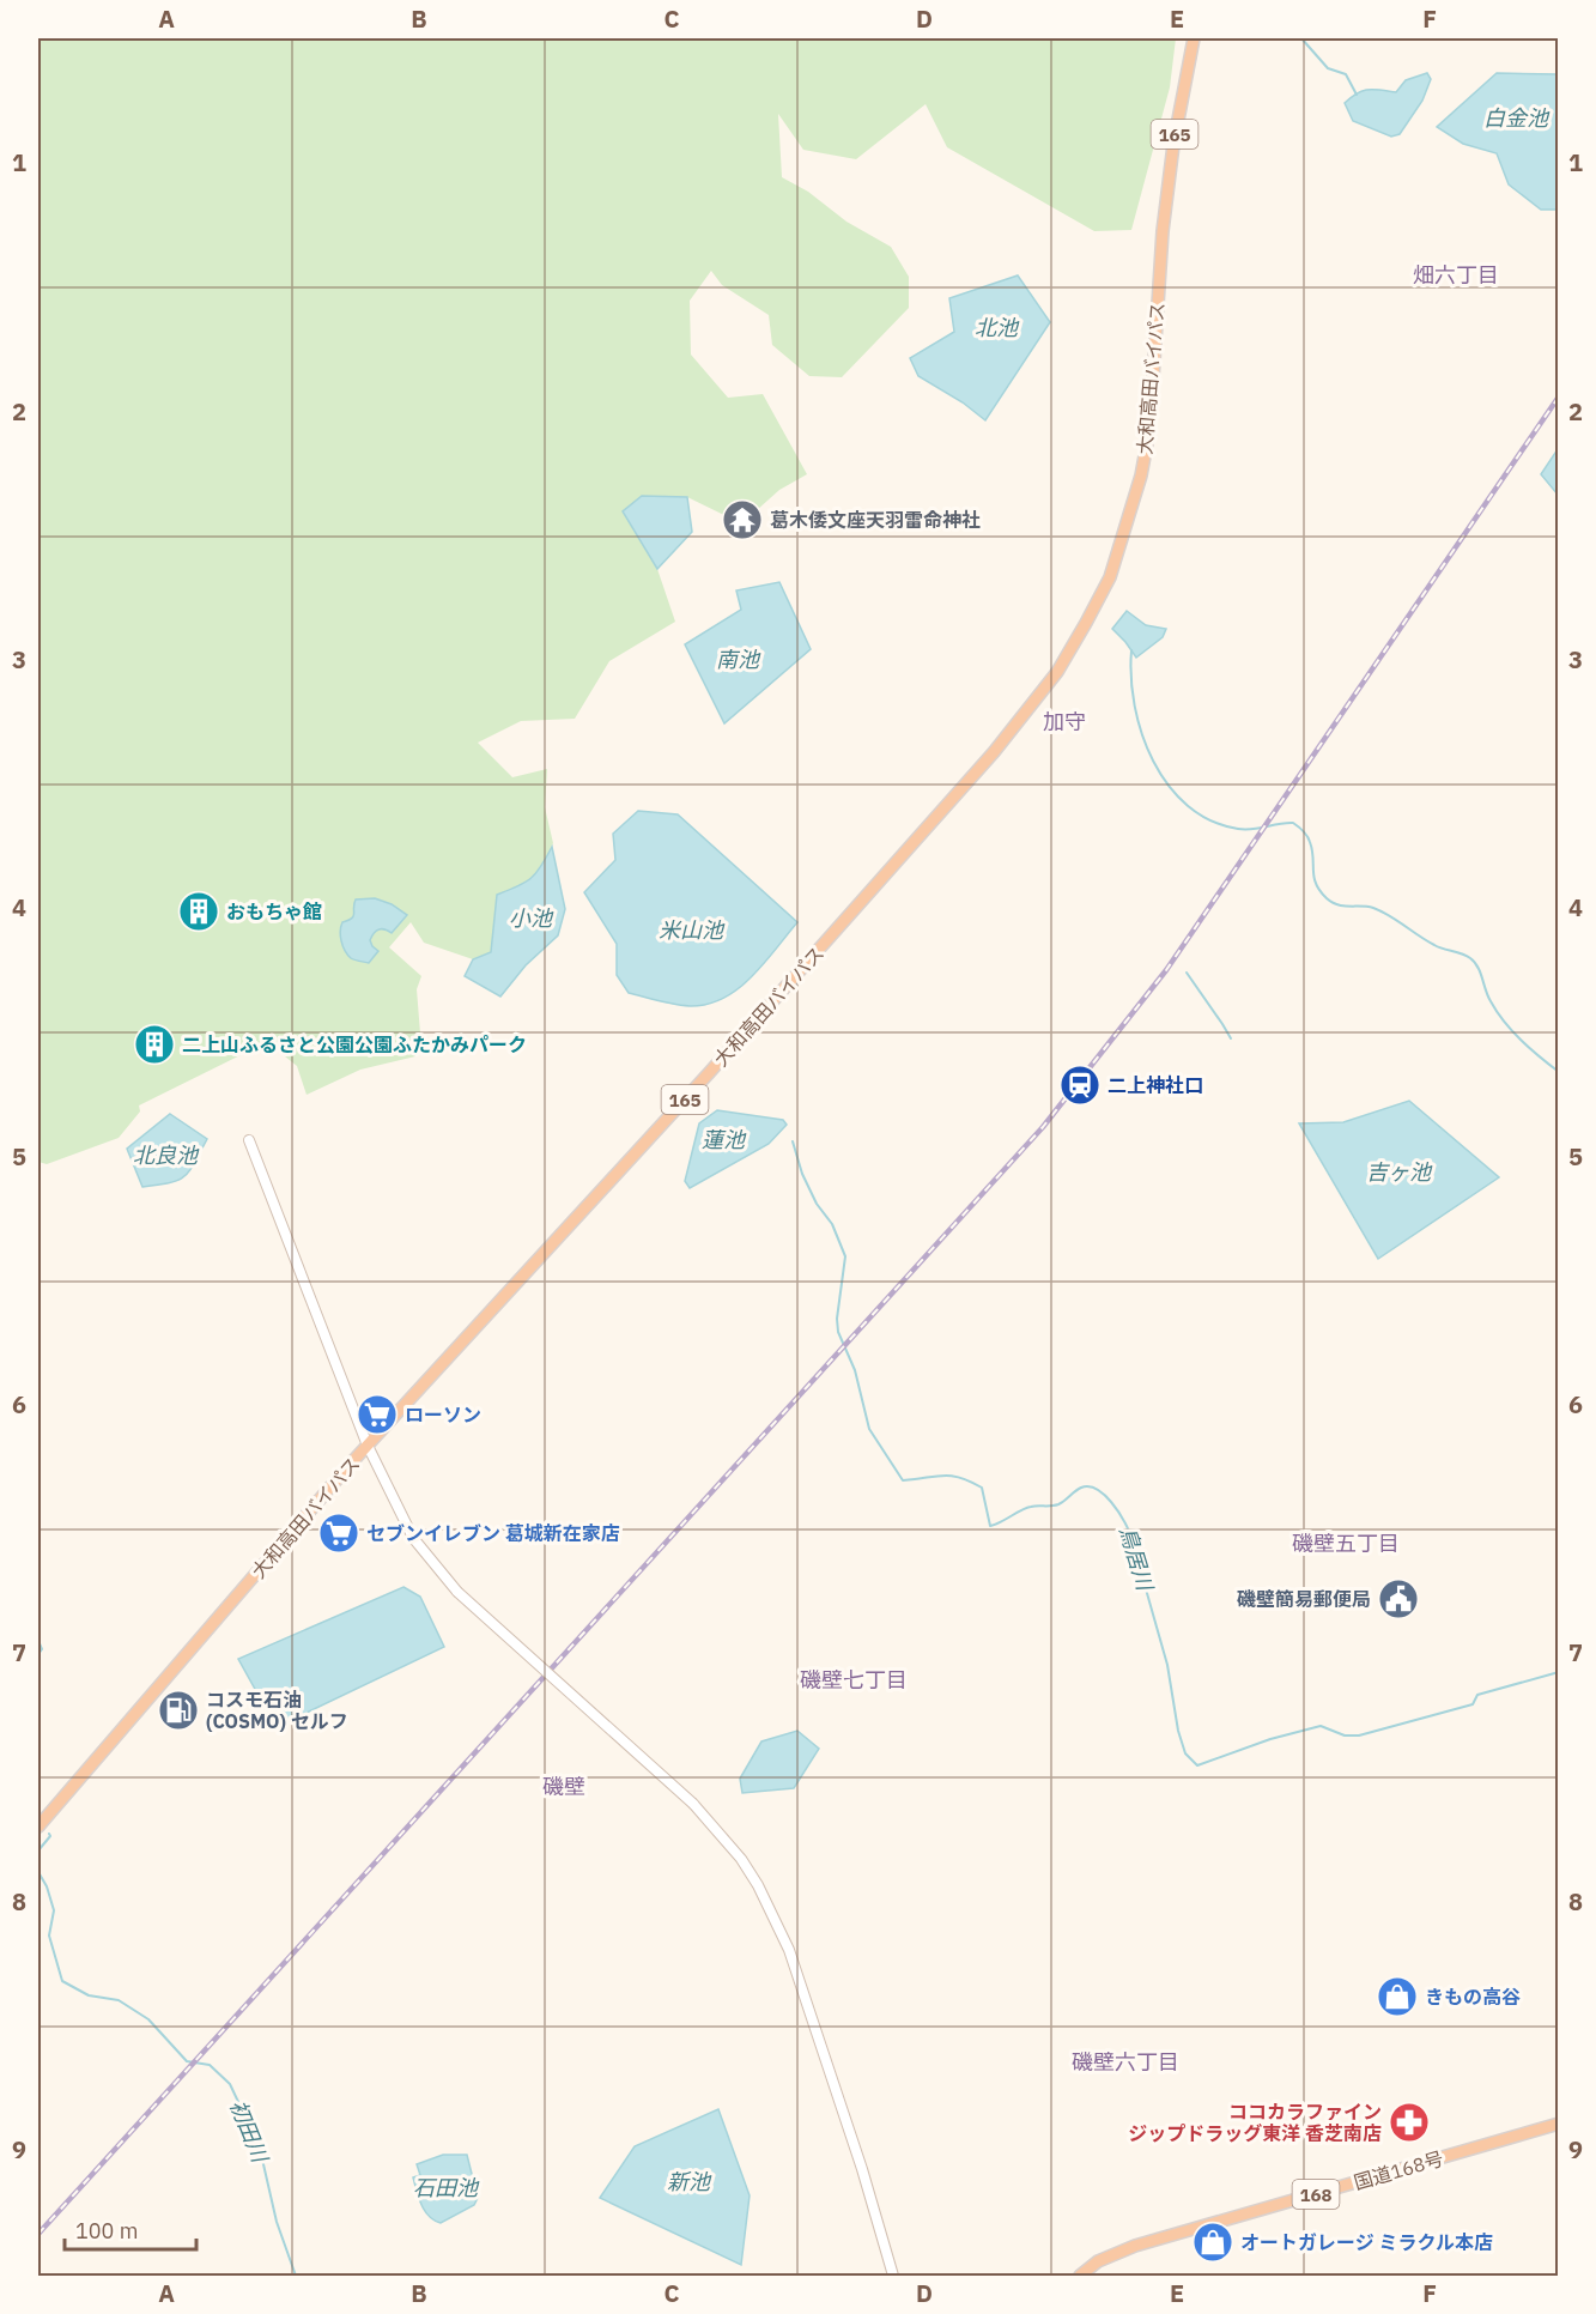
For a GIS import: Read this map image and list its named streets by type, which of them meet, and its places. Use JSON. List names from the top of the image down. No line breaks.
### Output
{"streets":{"highway":["165","大和高田バイパス","国道168号","168"]},"districts":["畑六丁目","加守","磯壁五丁目","磯壁七丁目","磯壁","磯壁六丁目"],"water":["白金池","北池","南池","小池","米山池","蓮池","北良池","吉ヶ池","鳥居川","初田川","新池","石田池"],"places":{"temple":["葛木倭文座天羽雷命神社"],"building":["おもちゃ館","二上山ふるさと公園公園ふたかみパーク"],"station":["二上神社口"],"supermarket":["ローソン","セブンイレブン 葛城新在家店"],"public building":["磯壁簡易郵便局"],"fuel station":["コスモ石油 (COSMO) セルフ"],"shop":["きもの高谷","オートガレージ ミラクル本店"],"pharmacy":["ココカラファイン ジップドラッグ東洋 香芝南店"]},"scale_bar":"100 m","grid":{"columns":["A","B","C","D","E","F"],"rows":["1","2","3","4","5","6","7","8","9"]}}
